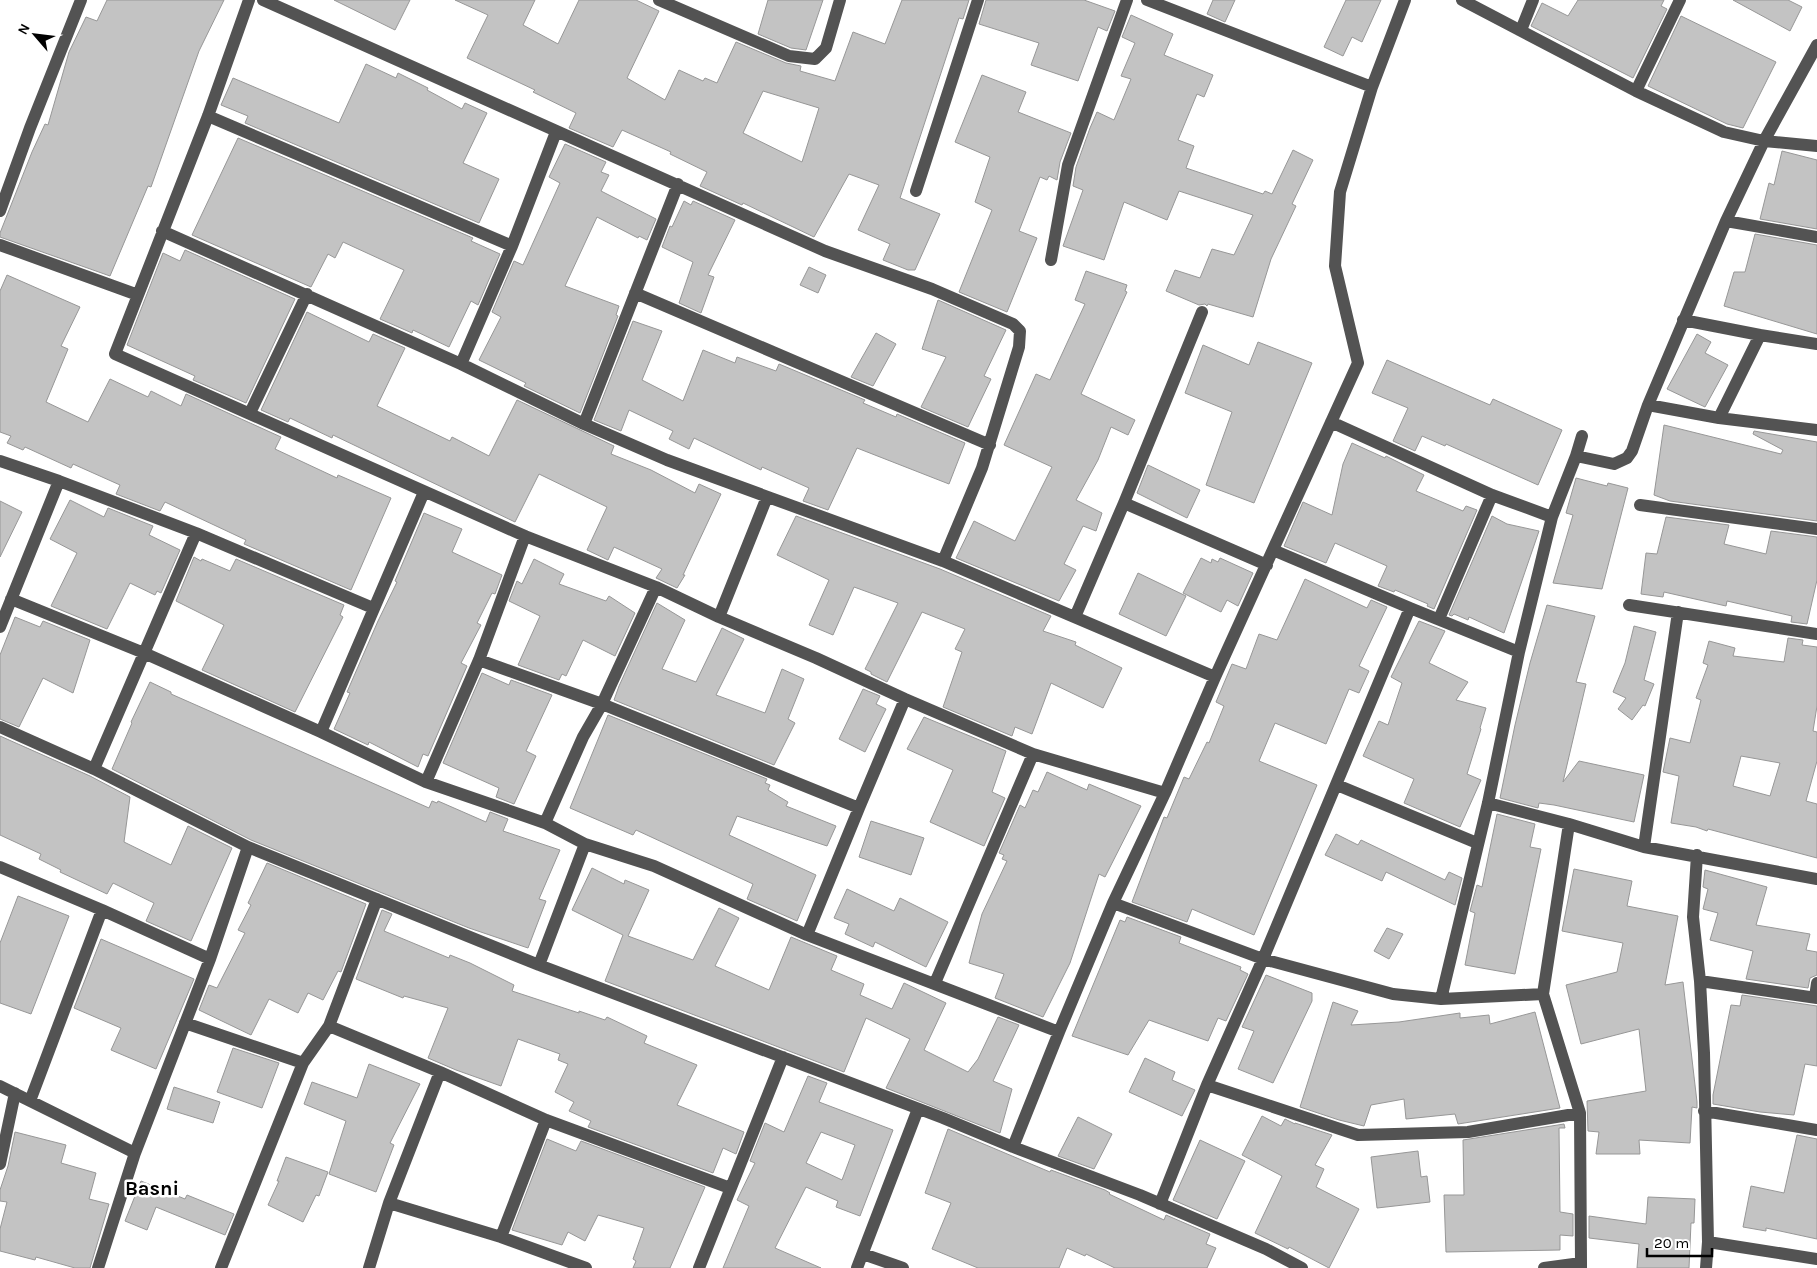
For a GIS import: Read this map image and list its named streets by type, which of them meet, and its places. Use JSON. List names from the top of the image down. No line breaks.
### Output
{"districts":["Basni"],"scale_bar":"20 m","north":"top left"}
